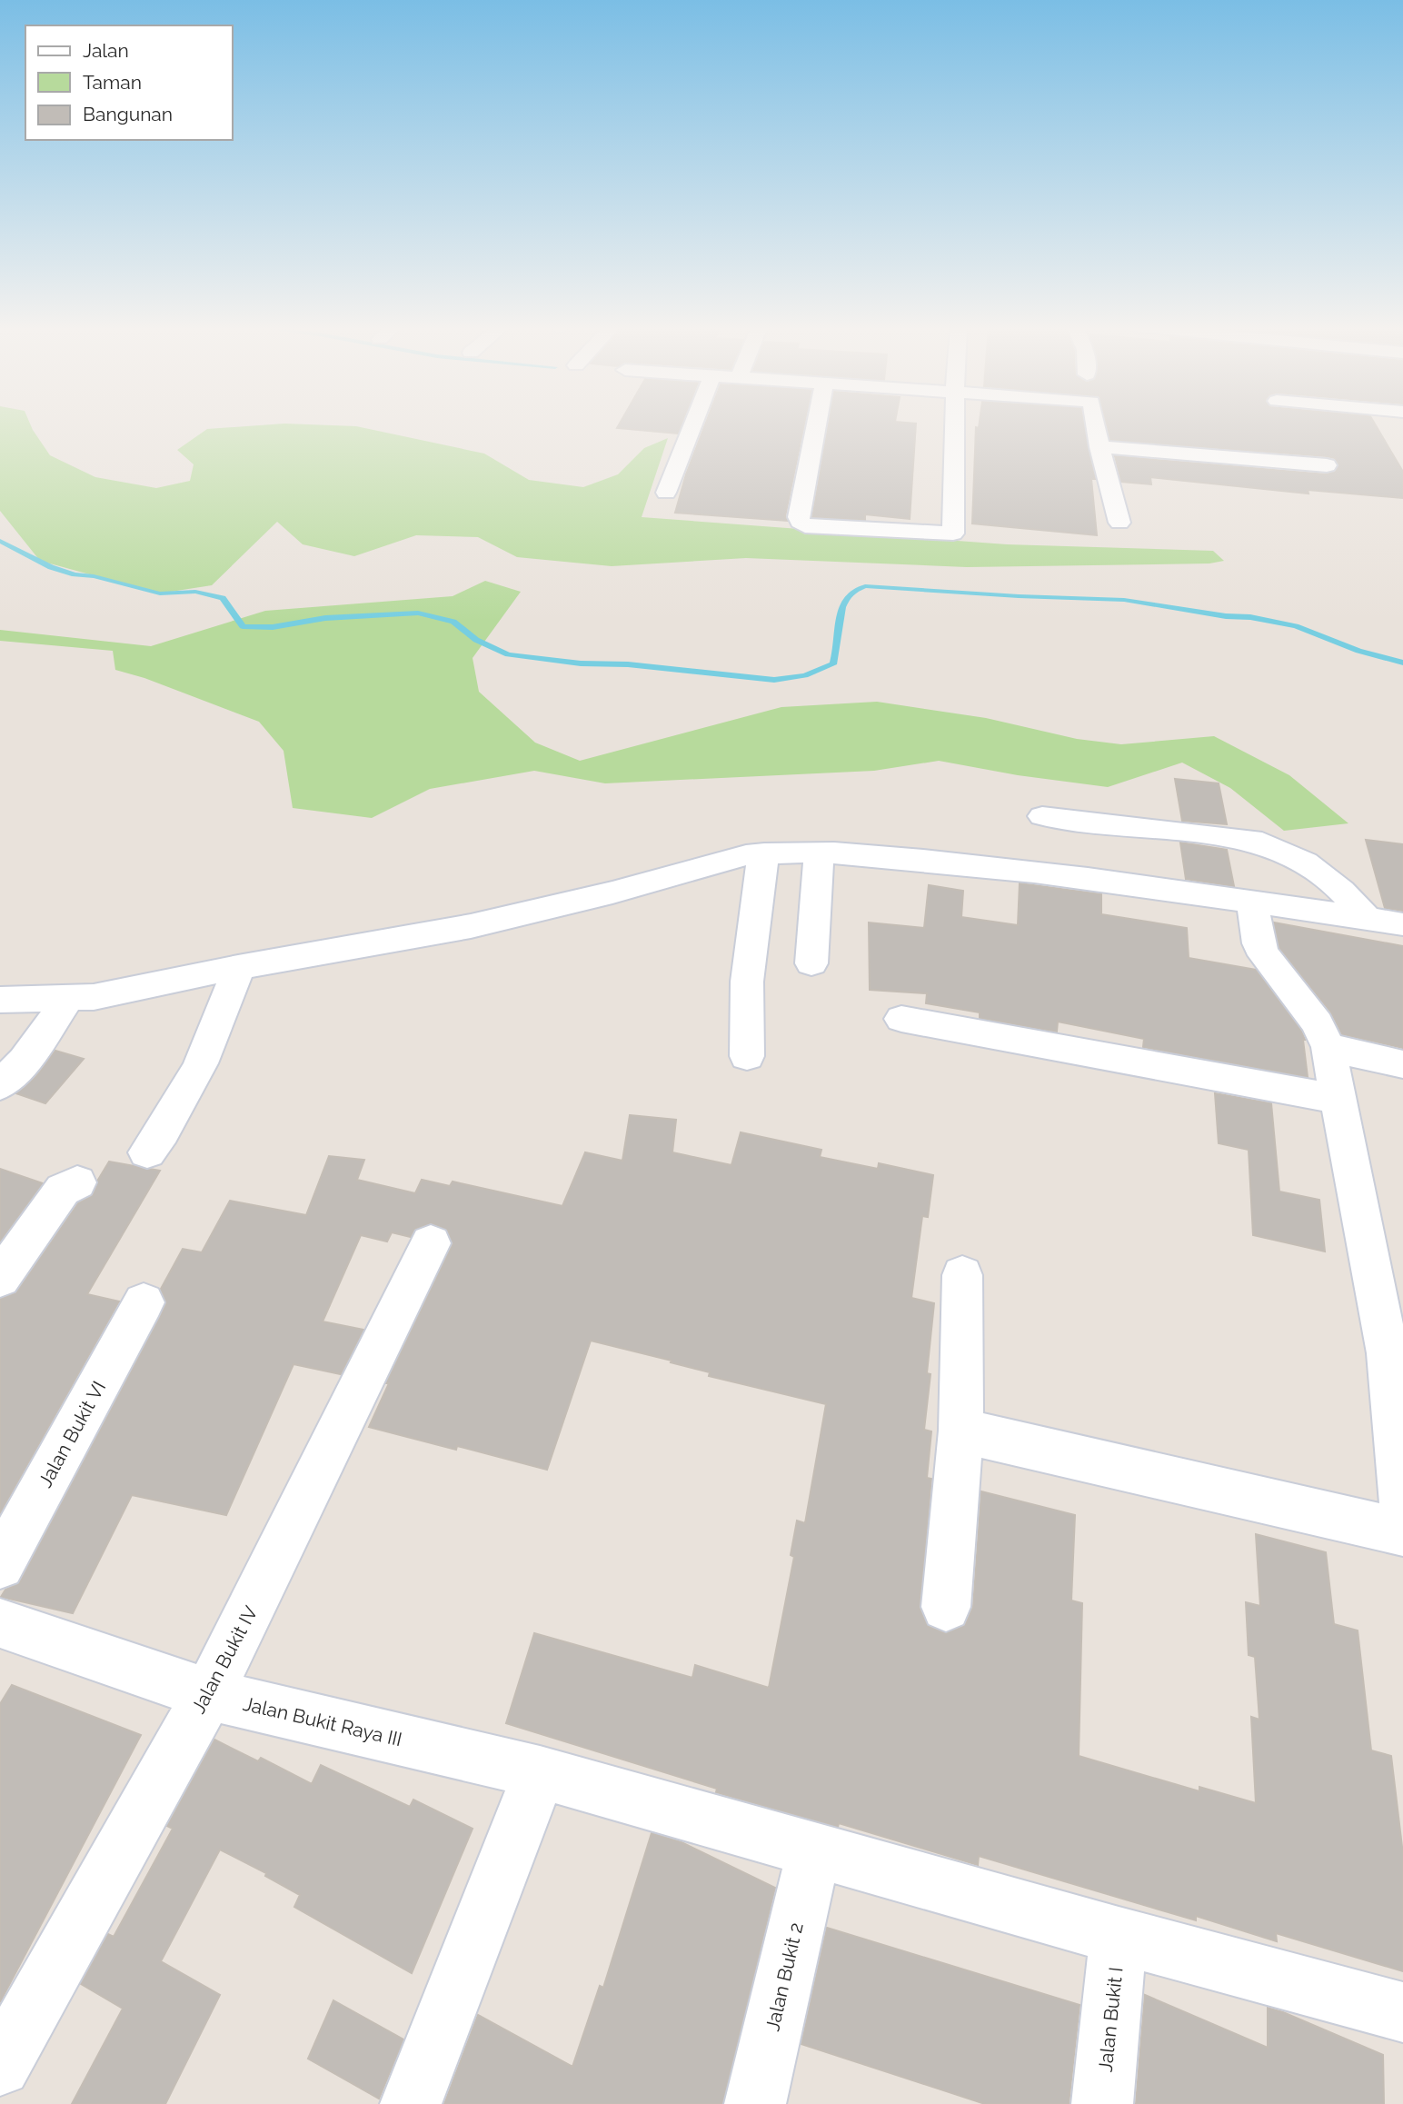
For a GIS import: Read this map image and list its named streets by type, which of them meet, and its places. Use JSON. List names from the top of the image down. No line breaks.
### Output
{"streets":{"street":["Jalan Bukit VI","Jalan Bukit IV","Jalan Bukit Raya III","Jalan Bukit 2","Jalan Bukit I"]},"crossings":[["Jalan Bukit IV","Jalan Bukit Raya III"],["Jalan Bukit Raya III","Jalan Bukit 2"],["Jalan Bukit Raya III","Jalan Bukit I"]],"legend":["Jalan","Taman","Bangunan"]}
